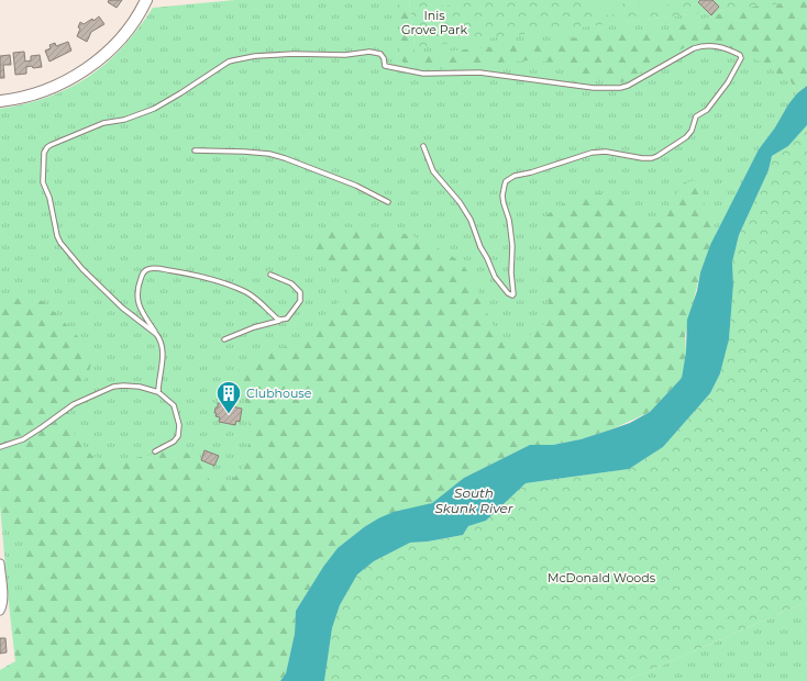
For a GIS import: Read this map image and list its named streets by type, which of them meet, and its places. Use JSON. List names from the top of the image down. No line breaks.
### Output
{"water":["South Skunk River"],"parks":["Inis Grove Park","McDonald Woods"],"places":{"building":["Clubhouse"]}}
